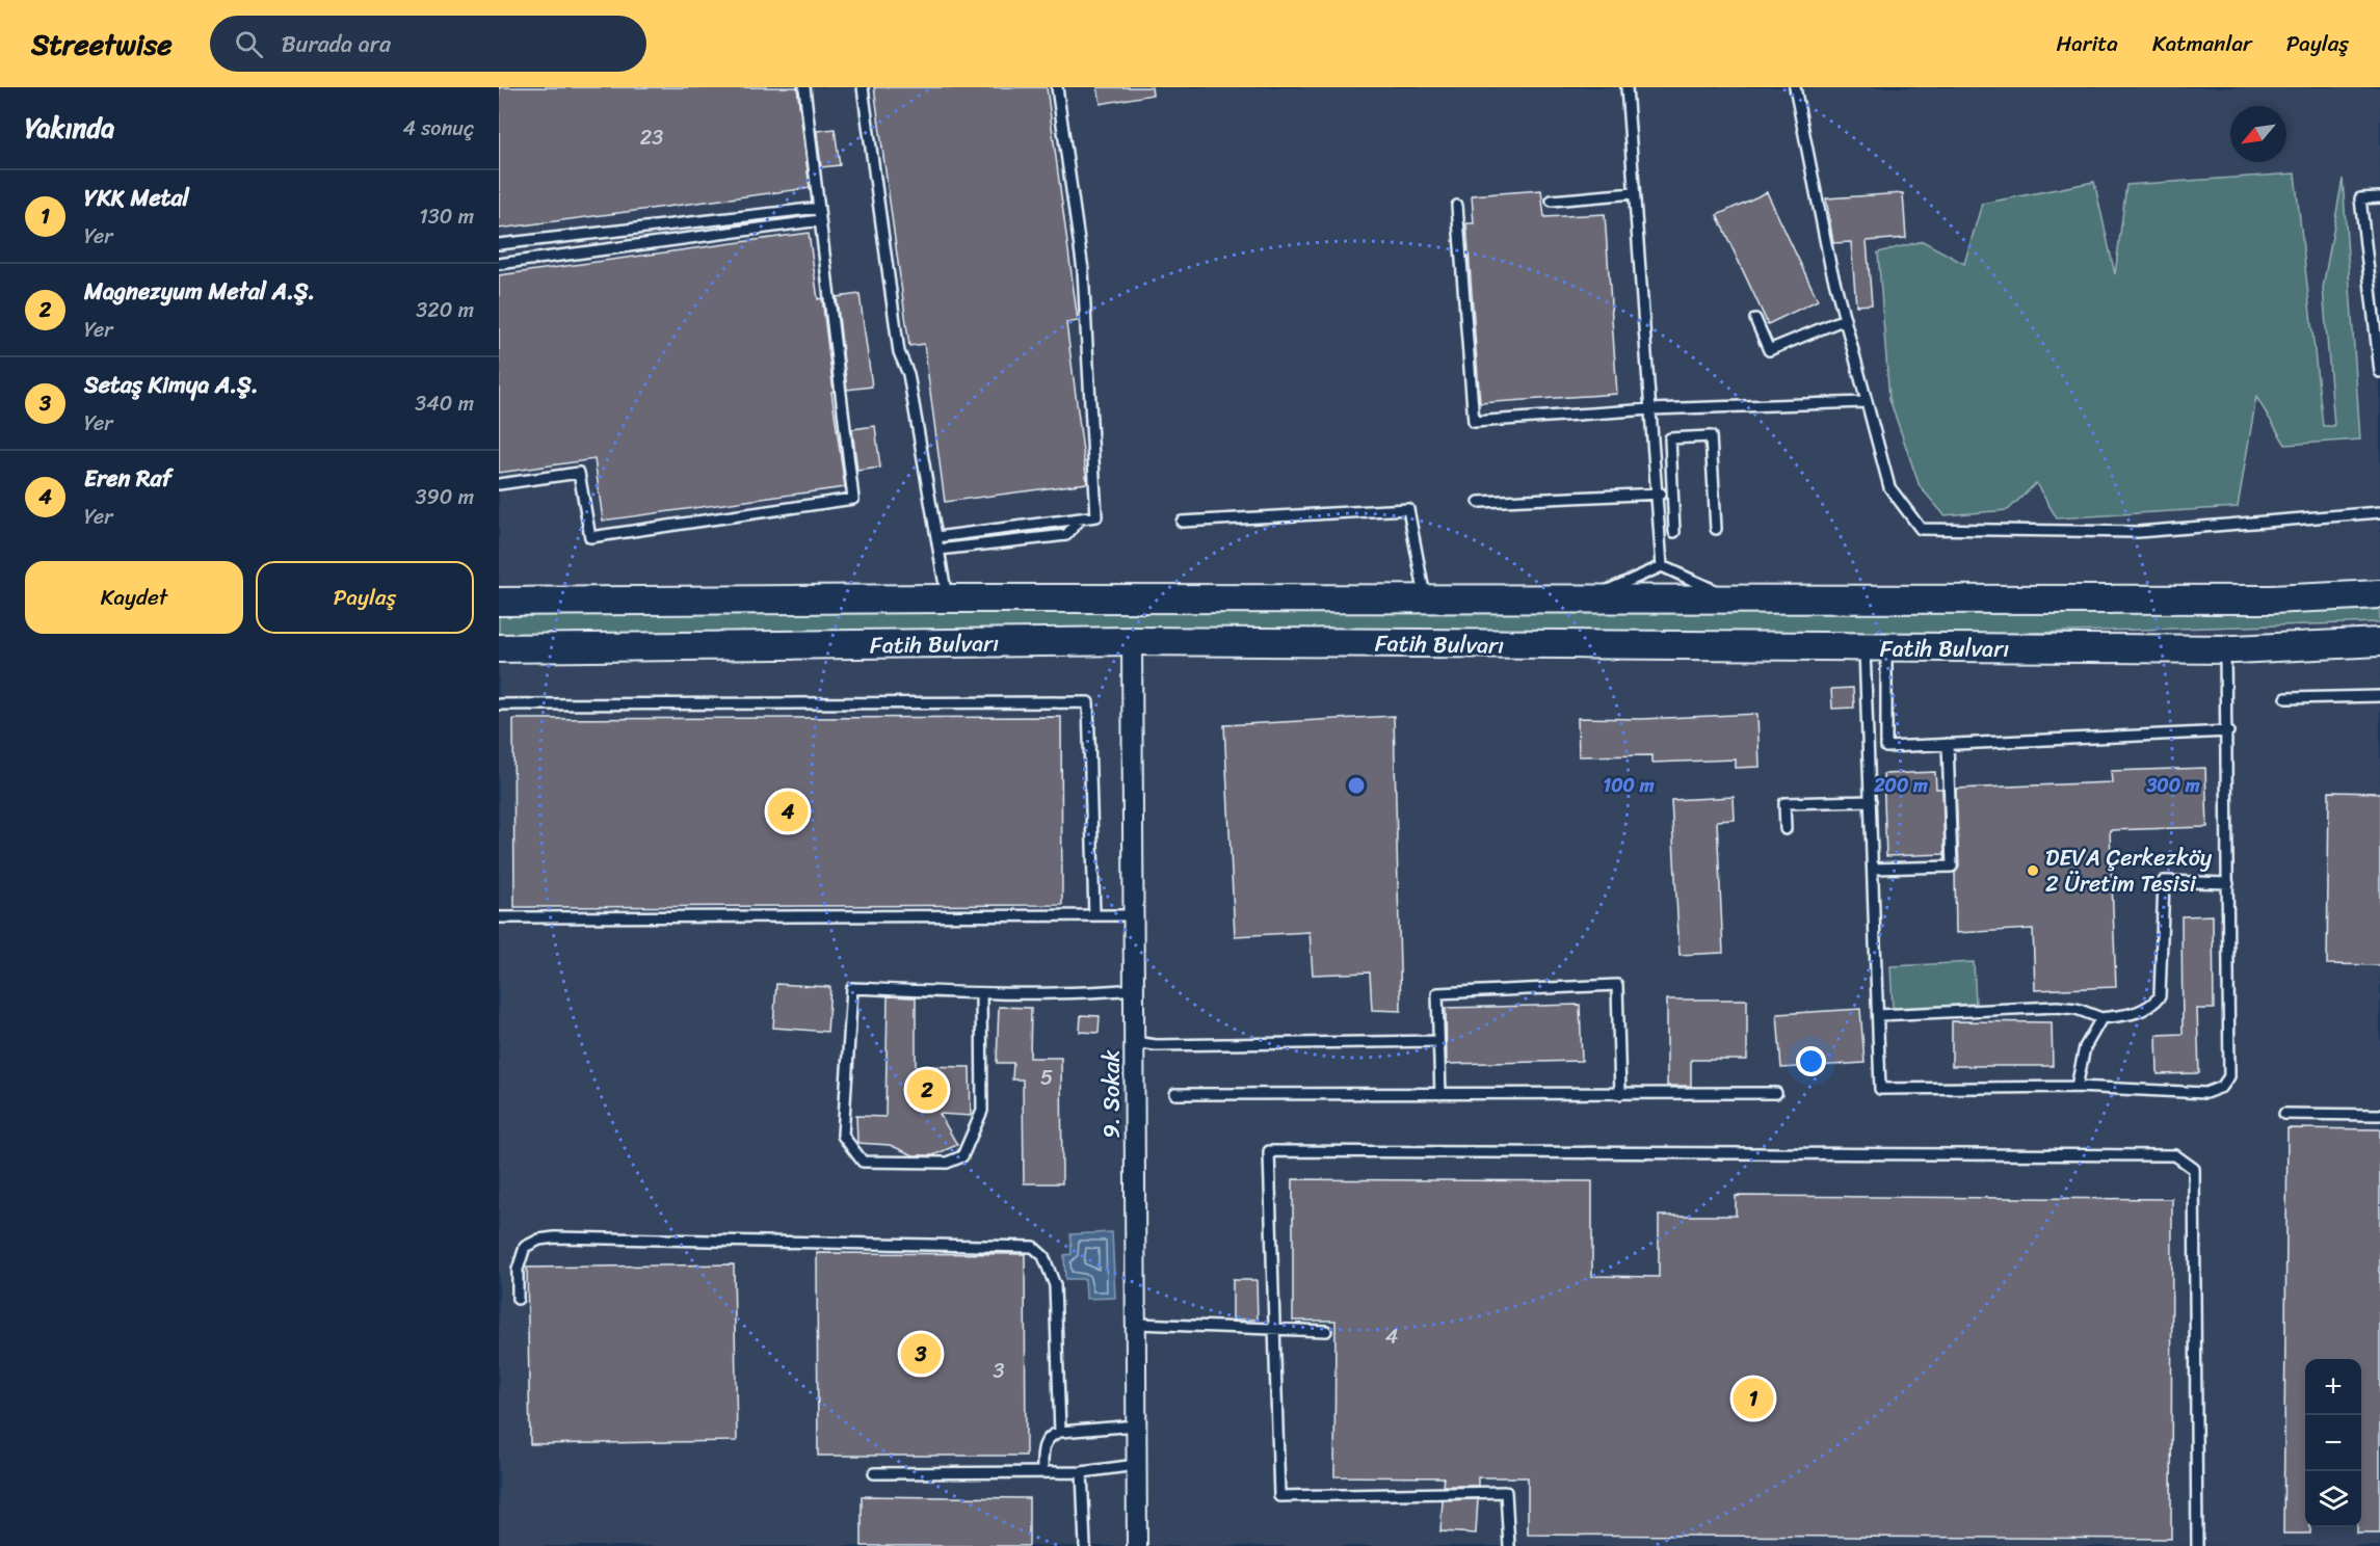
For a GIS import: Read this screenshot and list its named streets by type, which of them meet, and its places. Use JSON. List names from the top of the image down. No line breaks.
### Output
{"streets":{"main road":["Fatih Bulvarı"],"street":["9. Sokak"]},"crossings":[["Fatih Bulvarı","9. Sokak"]],"places":["DEVA Çerkezköy 2 Üretim Tesisi"],"house_numbers":["23","5","4","3"],"north":"bottom left","page":{"header":"Streetwise","search":"Burada ara","nav":["Harita","Katmanlar","Paylaş"],"heading":["Yakında","4 sonuç"],"list":[{"mark":"1","name":"YKK Metal","note":"Yer","value":"130 m"},{"mark":"2","name":"Magnezyum Metal A.Ş.","note":"Yer","value":"320 m"},{"mark":"3","name":"Setaş Kimya A.Ş.","note":"Yer","value":"340 m"},{"mark":"4","name":"Eren Raf","note":"Yer","value":"390 m"}],"buttons":["Kaydet","Paylaş"],"pins":["4","2","3","1"],"map_buttons":["+","−"]},"rings":["100 m","200 m","300 m"]}
